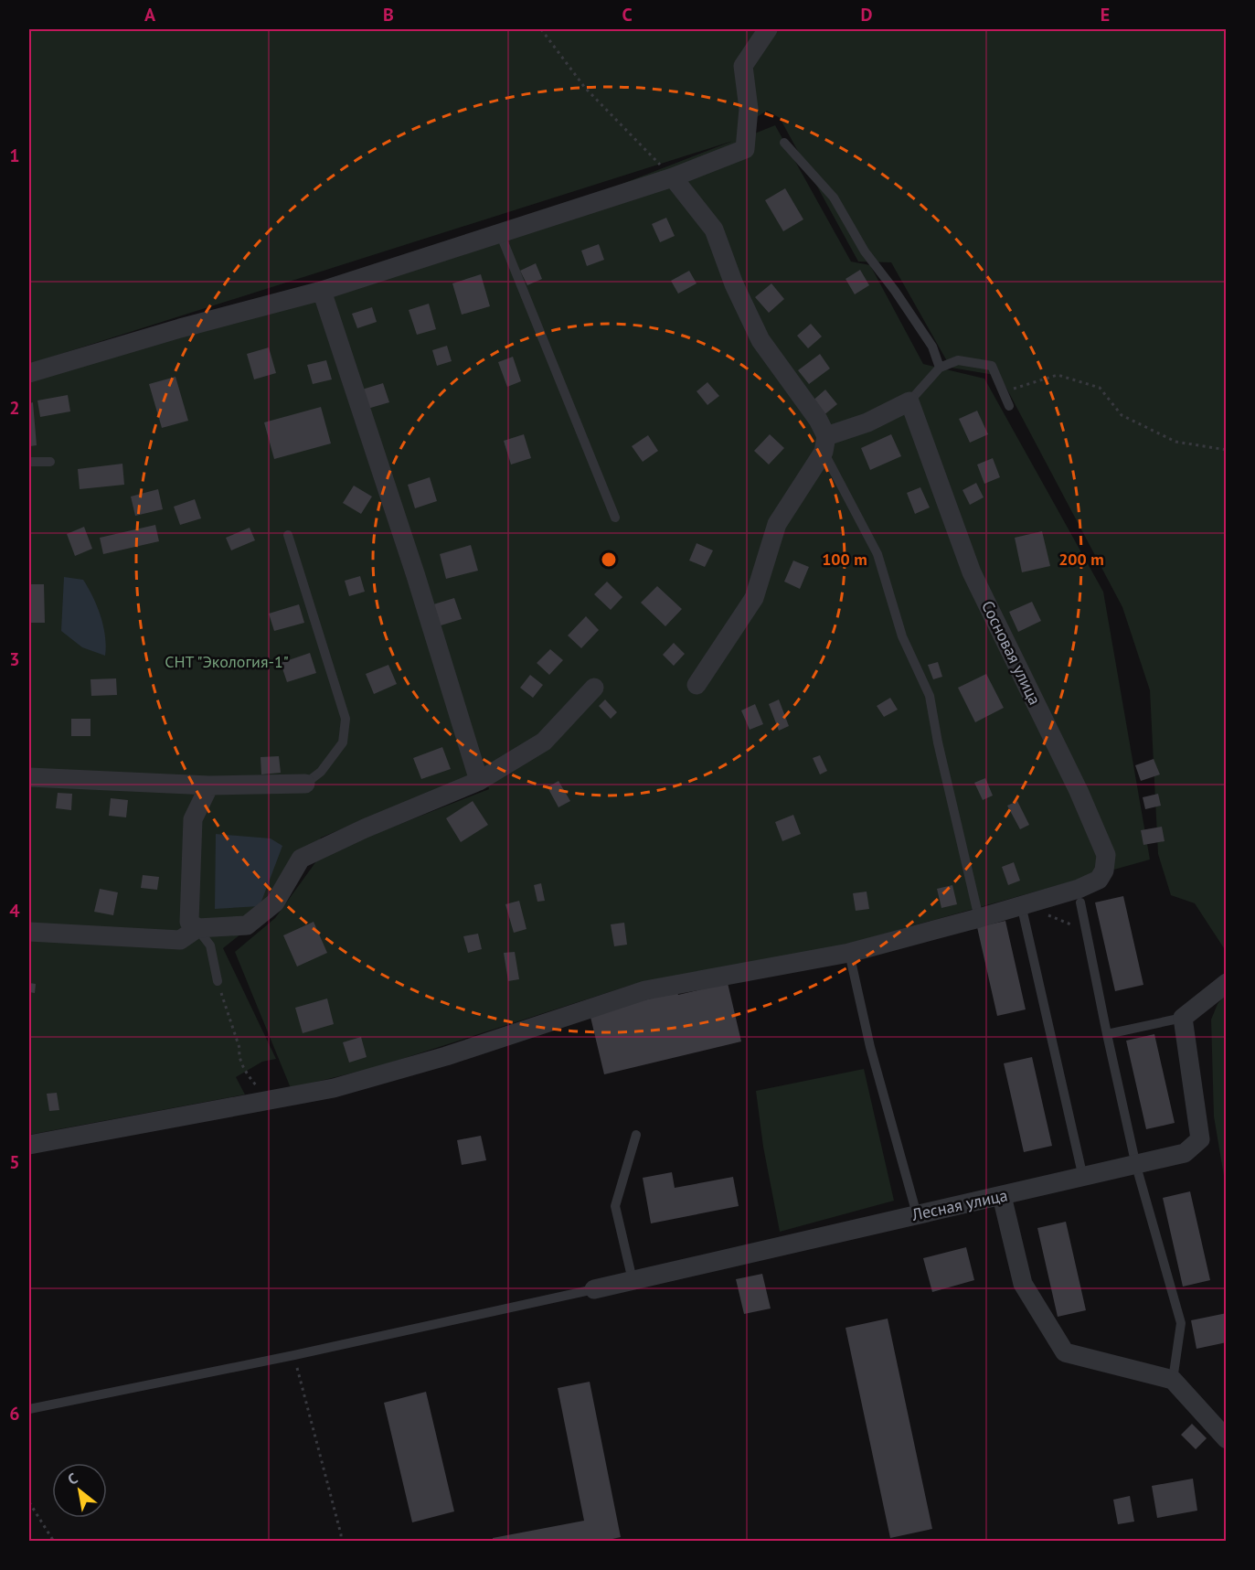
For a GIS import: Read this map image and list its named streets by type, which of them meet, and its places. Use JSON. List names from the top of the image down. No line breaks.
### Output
{"streets":{"street":["Сосновая улица","Лесная улица"]},"parks":["СНТ \"Экология-1\""],"north":"top left","grid":{"columns":["A","B","C","D","E"],"rows":["1","2","3","4","5","6"]},"rings":["100 m","200 m"]}
